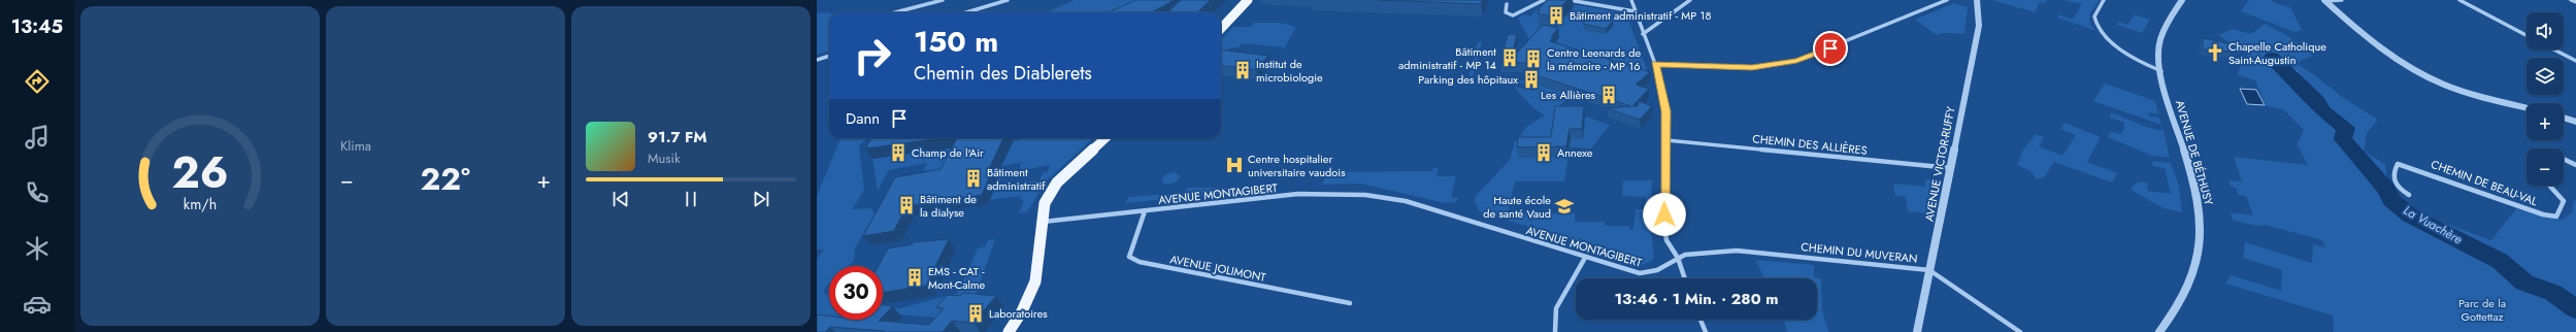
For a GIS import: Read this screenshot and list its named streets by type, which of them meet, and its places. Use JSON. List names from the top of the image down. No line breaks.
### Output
{"streets":{"street":["CHEMIN DES ALLIÈRES","AVENUE DE BÉTHUSY","AVENUE VICTOR-RUFFY","CHEMIN DE BEAU-VAL","AVENUE MONTAGIBERT","CHEMIN DU MUVERAN","AVENUE JOLIMONT"]},"crossings":[["CHEMIN DES ALLIÈRES","AVENUE VICTOR-RUFFY"],["AVENUE VICTOR-RUFFY","CHEMIN DU MUVERAN"],["AVENUE MONTAGIBERT","CHEMIN DU MUVERAN"],["AVENUE MONTAGIBERT","AVENUE JOLIMONT"]],"water":["La Vuachère"],"parks":["Parc de la Gottettaz"],"places":{"building":["Bâtiment administratif - MP 18","Bâtiment administratif - MP 14","Centre Leenards de la mémoire - MP 16","Institut de microbiologie","Parking des hôpitaux","Les Allières","Champ de l'Air","Annexe","Bâtiment administratif","Bâtiment de la dialyse","EMS - CAT - Mont-Calme","Laboratoires"],"church":["Chapelle Catholique Saint-Augustin"],"hospital":["Centre hospitalier universitaire vaudois"],"school or university":["Haute école de santé Vaud"]},"page":{"tabs":"13:45","tile":"Klima","map_buttons":["+","−"],"turn":["150 m","Chemin des Diablerets"],"then":"Dann","song":["91.7 FM","Musik"],"heat":["−","22°","+"],"limit":"30","trip":"13:46 · 1 Min. · 280 m","gauge":["26","km/h"]}}
